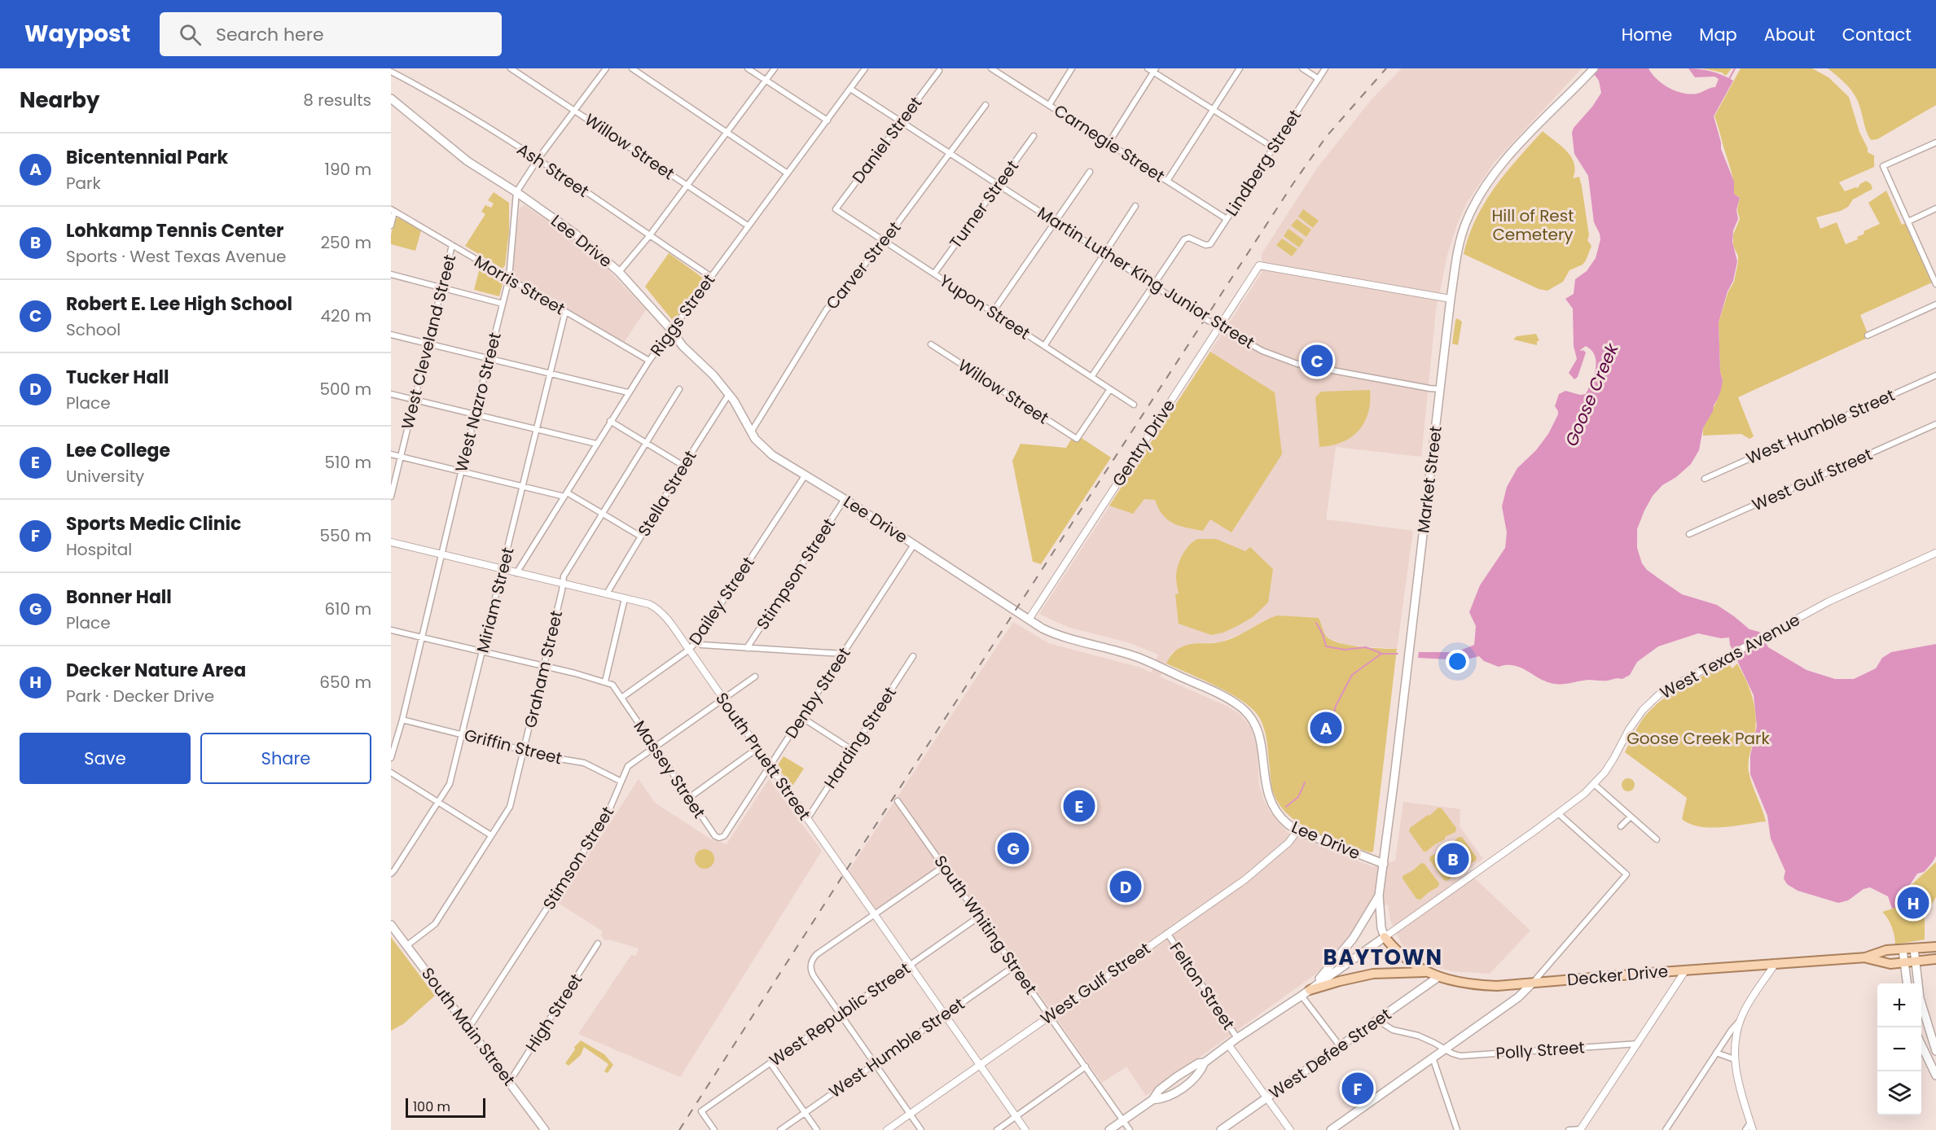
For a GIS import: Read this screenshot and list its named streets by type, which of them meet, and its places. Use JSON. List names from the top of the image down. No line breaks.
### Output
{"streets":{"main road":["Lee Drive","Market Street","West Texas Avenue","Decker Drive","South Main Street","West Defee Street"],"street":["Daniel Street","Carnegie Street","Willow Street","Lindberg Street","Ash Street","Turner Street","Carver Street","Martin Luther King Junior Street","Morris Street","Yupon Street","Riggs Street","West Cleveland Street","West Nazro Street","West Humble Street","Gentry Drive","West Gulf Street","Stella Street","Stimpson Street","Miriam Street","Dailey Street","Graham Street","Denby Street","Harding Street","Griffin Street","South Pruett Street","Massey Street","Stimson Street","South Whiting Street","Felton Street","High Street","West Republic Street","Polly Street"]},"crossings":[["Daniel Street","Martin Luther King Junior Street"],["Daniel Street","Yupon Street"],["Carnegie Street","Lindberg Street"],["Willow Street","Yupon Street"],["Willow Street","Riggs Street"],["Willow Street","West Nazro Street"],["Lindberg Street","Martin Luther King Junior Street"],["Ash Street","Riggs Street"],["Ash Street","West Nazro Street"],["Turner Street","Martin Luther King Junior Street"],["Turner Street","Yupon Street"],["Lee Drive","Carver Street"],["Lee Drive","Riggs Street"],["Lee Drive","West Nazro Street"],["Lee Drive","Gentry Drive"],["Lee Drive","Market Street"],["Lee Drive","West Gulf Street"],["Lee Drive","Stella Street"],["Lee Drive","Stimpson Street"],["Lee Drive","Dailey Street"],["Lee Drive","Denby Street"],["Carver Street","Martin Luther King Junior Street"],["Carver Street","Yupon Street"],["Martin Luther King Junior Street","Riggs Street"],["Martin Luther King Junior Street","Gentry Drive"],["Martin Luther King Junior Street","Market Street"],["Morris Street","Riggs Street"],["Morris Street","West Cleveland Street"],["Morris Street","West Nazro Street"],["Morris Street","Miriam Street"],["Riggs Street","South Pruett Street"],["West Nazro Street","Griffin Street"],["West Nazro Street","South Pruett Street"],["West Humble Street","South Pruett Street"],["West Humble Street","South Whiting Street"],["Gentry Drive","Market Street"],["Market Street","West Texas Avenue"],["Market Street","Decker Drive"],["West Gulf Street","South Pruett Street"],["West Gulf Street","South Whiting Street"],["West Gulf Street","Felton Street"],["Stella Street","South Pruett Street"],["Miriam Street","Griffin Street"],["Miriam Street","South Pruett Street"],["Dailey Street","South Pruett Street"],["Dailey Street","Massey Street"],["West Texas Avenue","South Whiting Street"],["West Texas Avenue","Decker Drive"],["West Texas Avenue","Felton Street"],["Graham Street","Griffin Street"],["Graham Street","South Pruett Street"],["Graham Street","South Main Street"],["Denby Street","South Pruett Street"],["Denby Street","Massey Street"],["Harding Street","South Pruett Street"],["Griffin Street","Stimson Street"],["South Pruett Street","Stimson Street"],["South Pruett Street","West Republic Street"],["Massey Street","Stimson Street"],["Stimson Street","South Main Street"],["South Whiting Street","West Republic Street"],["Decker Drive","West Defee Street"],["Felton Street","West Defee Street"],["High Street","South Main Street"],["Polly Street","West Defee Street"]],"districts":["BAYTOWN"],"water":["Goose Creek"],"parks":["Hill of Rest Cemetery","Goose Creek Park"],"scale_bar":"100 m","page":{"header":"Waypost","search":"Search here","nav":["Home","Map","About","Contact"],"heading":["Nearby","8 results"],"list":[{"mark":"A","name":"Bicentennial Park","note":"Park","value":"190 m"},{"mark":"B","name":"Lohkamp Tennis Center","note":"Sports · West Texas Avenue","value":"250 m"},{"mark":"C","name":"Robert E. Lee High School","note":"School","value":"420 m"},{"mark":"D","name":"Tucker Hall","note":"Place","value":"500 m"},{"mark":"E","name":"Lee College","note":"University","value":"510 m"},{"mark":"F","name":"Sports Medic Clinic","note":"Hospital","value":"550 m"},{"mark":"G","name":"Bonner Hall","note":"Place","value":"610 m"},{"mark":"H","name":"Decker Nature Area","note":"Park · Decker Drive","value":"650 m"}],"pins":["C","A","E","G","B","D","H","F"],"buttons":["Save","Share"],"map_buttons":["+","−"],"scale":"100 m"}}
